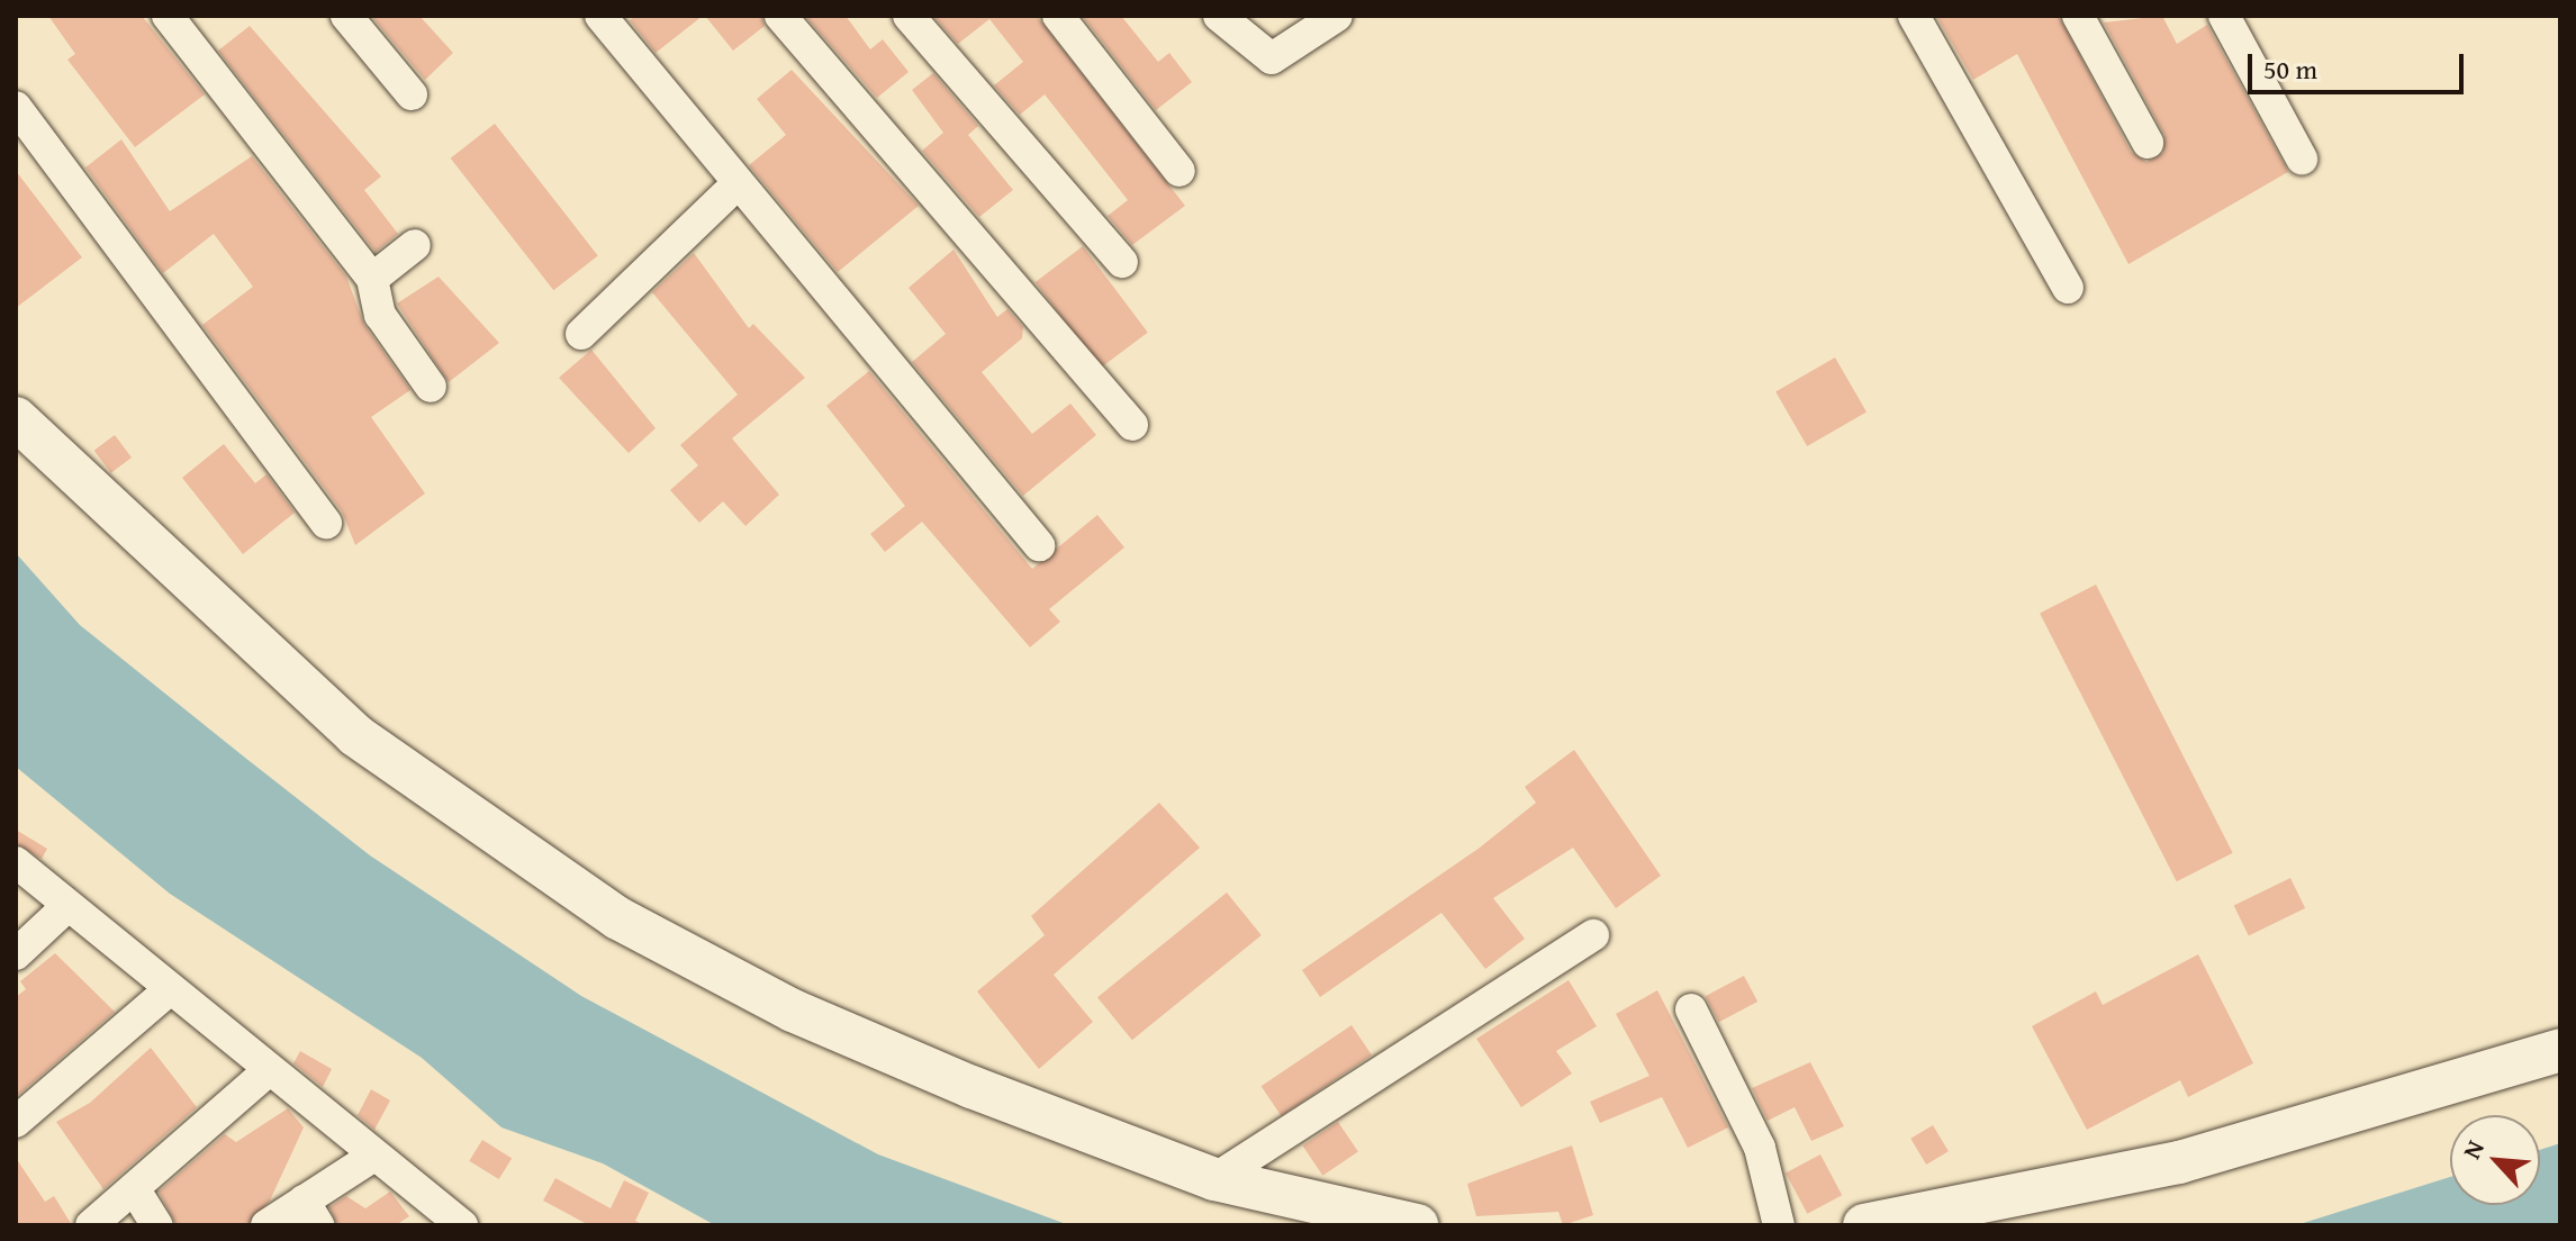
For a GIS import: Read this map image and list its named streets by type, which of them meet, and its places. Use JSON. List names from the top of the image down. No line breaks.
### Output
{"scale_bar":"50 m","north":"top left"}
